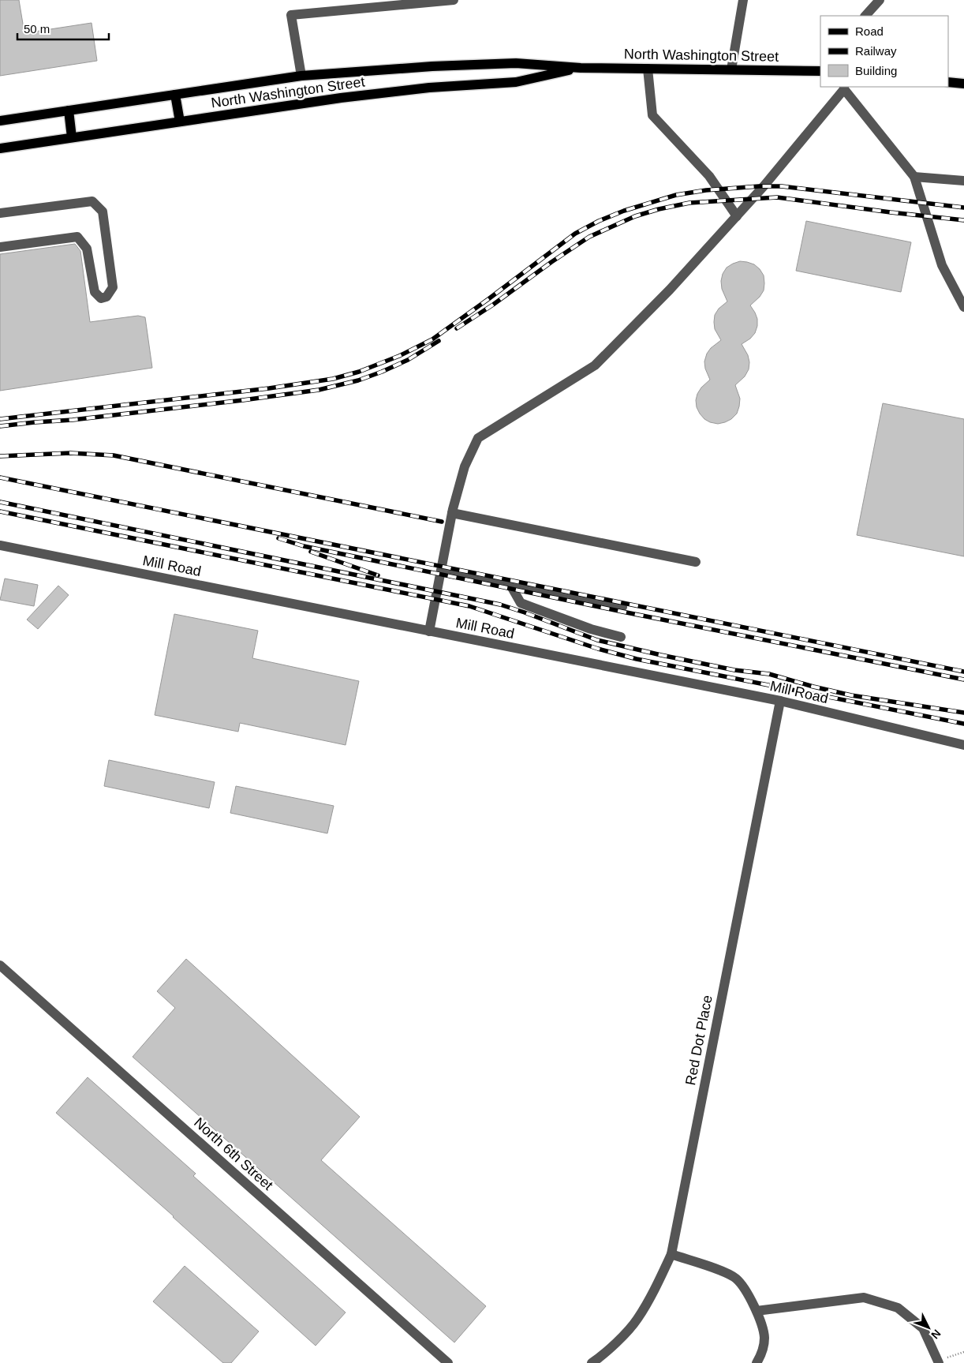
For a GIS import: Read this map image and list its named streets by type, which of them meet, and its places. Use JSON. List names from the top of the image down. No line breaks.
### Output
{"streets":{"main road":["North Washington Street"],"street":["Mill Road","Red Dot Place","North 6th Street"]},"crossings":[["Mill Road","Red Dot Place"]],"legend":["Road","Railway","Building"],"scale_bar":"50 m","north":"bottom right"}
